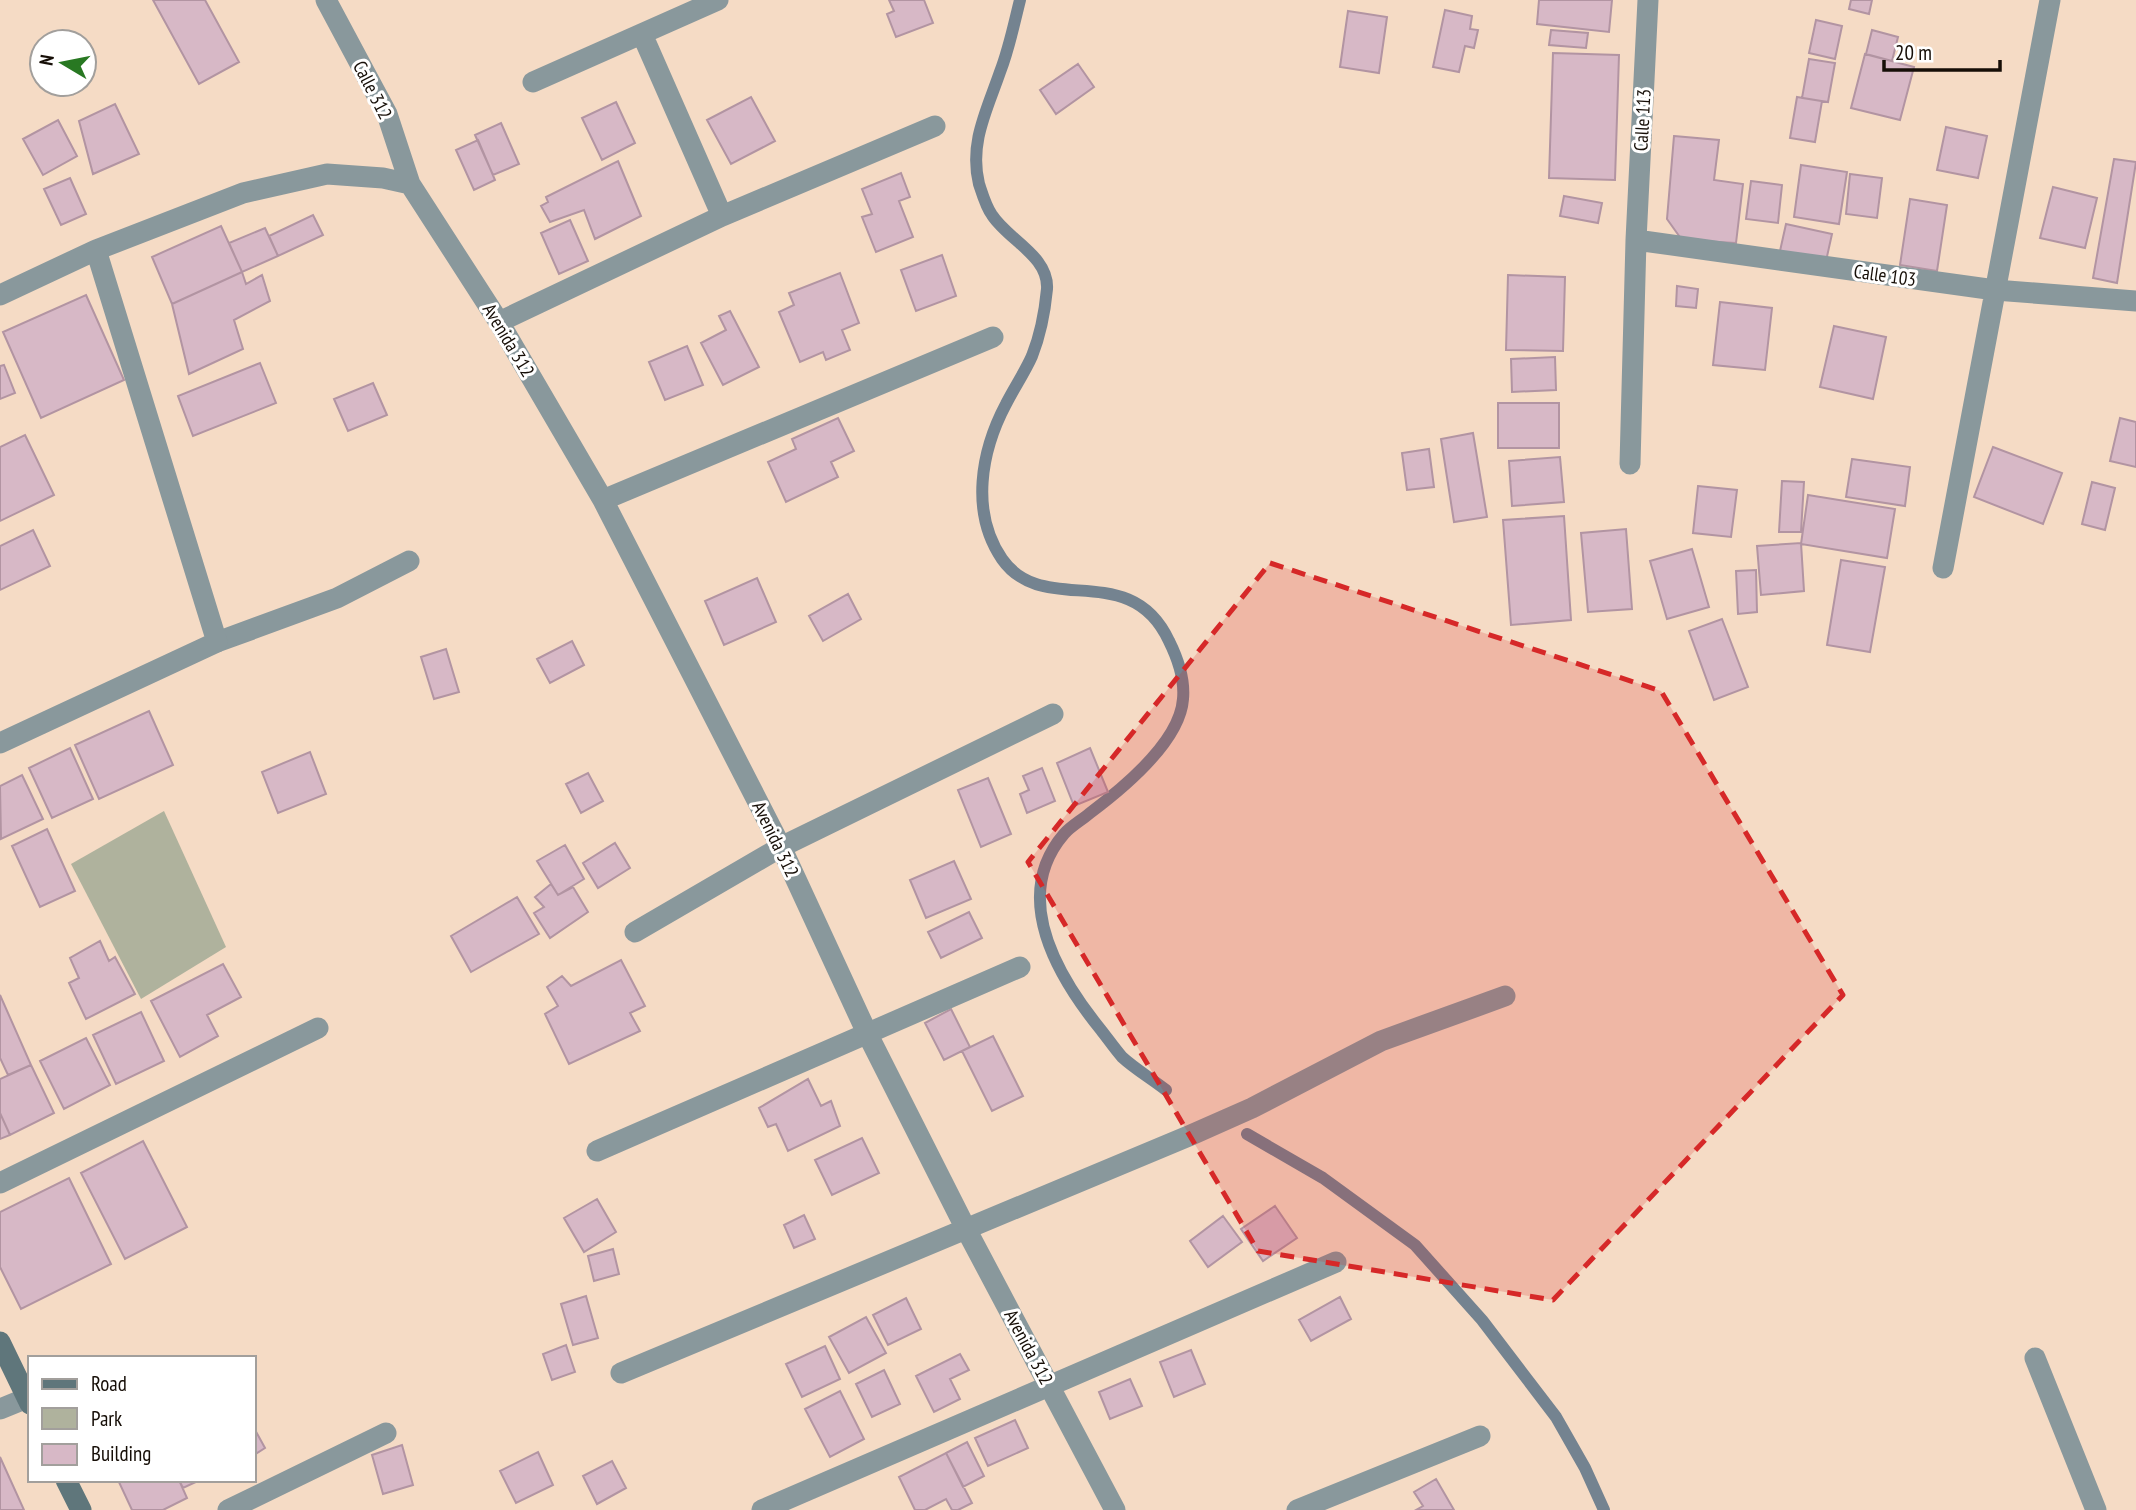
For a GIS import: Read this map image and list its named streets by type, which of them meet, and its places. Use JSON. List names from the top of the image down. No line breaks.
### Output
{"streets":{"street":["Calle 312","Calle 113","Calle 103","Avenida 312"]},"crossings":[["Calle 312","Avenida 312"],["Calle 113","Calle 103"]],"legend":["Road","Park","Building"],"scale_bar":"20 m","north":"left"}
